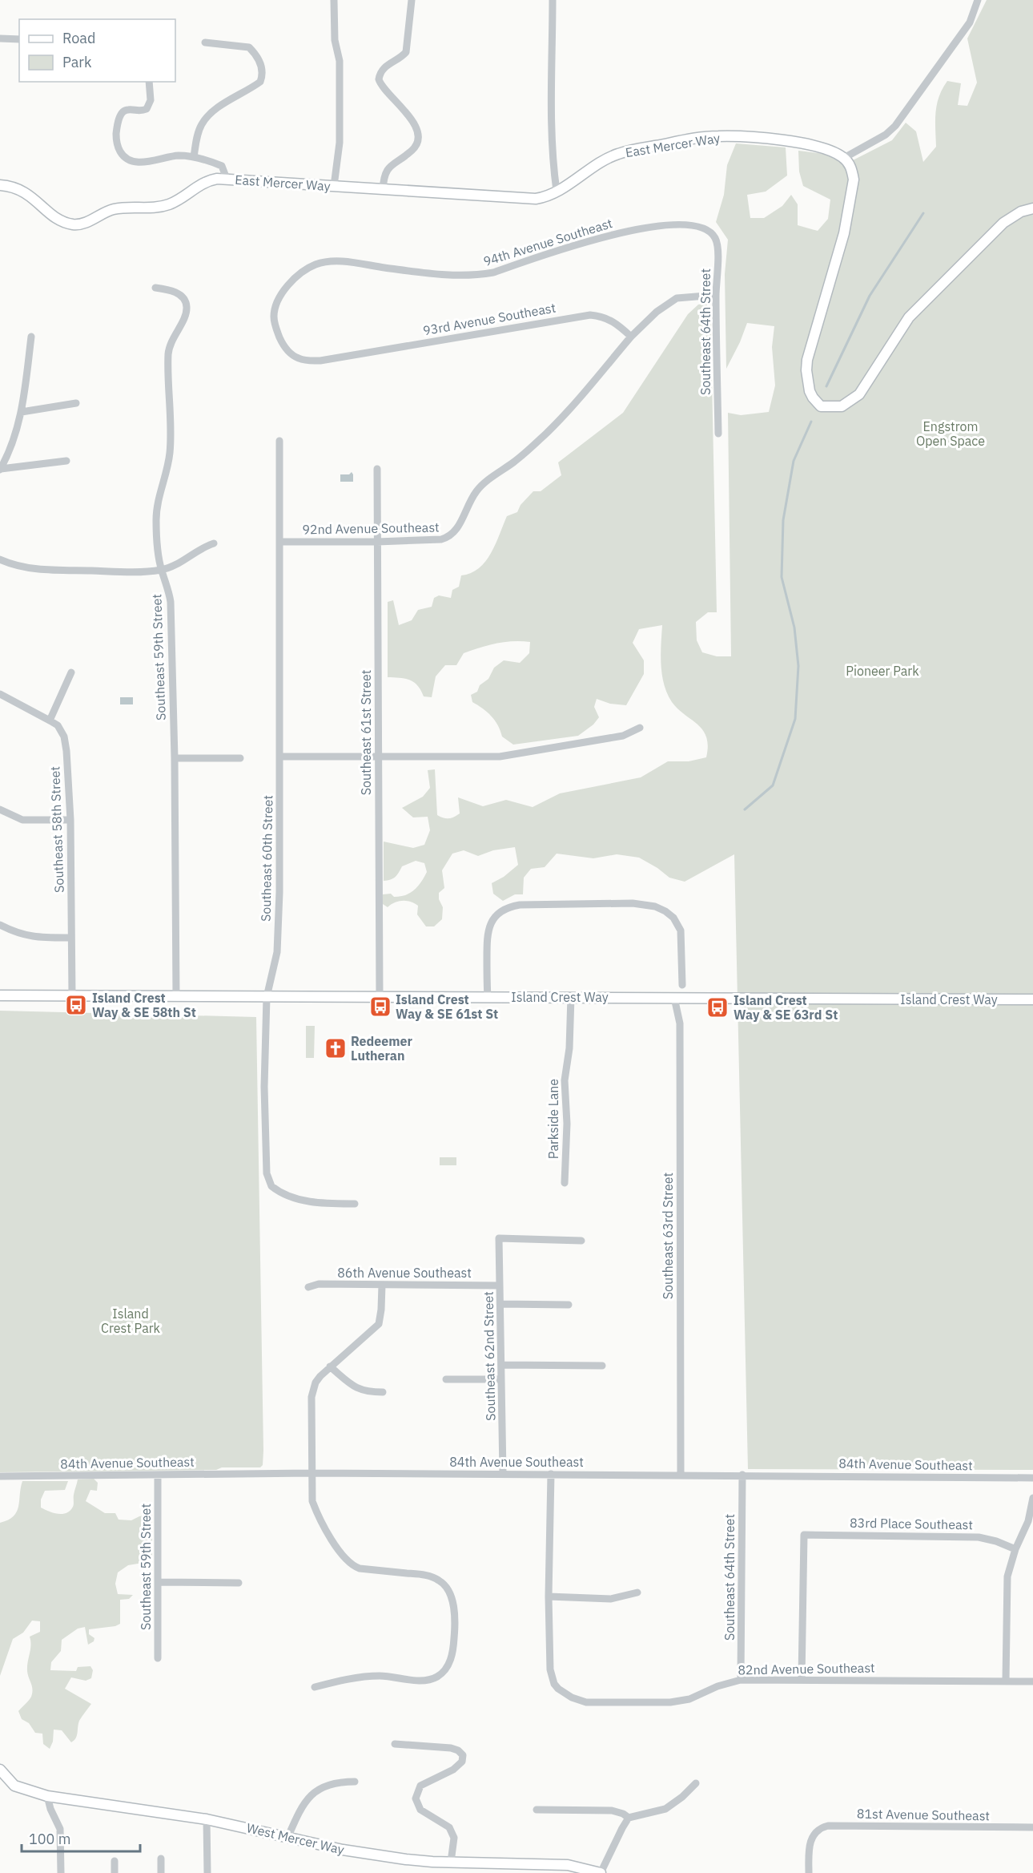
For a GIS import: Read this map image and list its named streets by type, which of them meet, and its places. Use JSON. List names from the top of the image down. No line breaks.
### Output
{"streets":{"street":["East Mercer Way","94th Avenue Southeast","93rd Avenue Southeast","Southeast 64th Street","92nd Avenue Southeast","Southeast 59th Street","Southeast 61st Street","Southeast 58th Street","Southeast 60th Street","Island Crest Way","Parkside Lane","Southeast 63rd Street","86th Avenue Southeast","Southeast 62nd Street","84th Avenue Southeast","83rd Place Southeast","82nd Avenue Southeast","81st Avenue Southeast","West Mercer Way"]},"crossings":[["94th Avenue Southeast","93rd Avenue Southeast"],["94th Avenue Southeast","Southeast 64th Street"],["93rd Avenue Southeast","92nd Avenue Southeast"],["Southeast 64th Street","84th Avenue Southeast"],["Southeast 64th Street","82nd Avenue Southeast"],["92nd Avenue Southeast","Southeast 61st Street"],["92nd Avenue Southeast","Southeast 60th Street"],["Southeast 59th Street","Island Crest Way"],["Southeast 59th Street","84th Avenue Southeast"],["Southeast 61st Street","Island Crest Way"],["Southeast 58th Street","Island Crest Way"],["Southeast 60th Street","Island Crest Way"],["Island Crest Way","Parkside Lane"],["Island Crest Way","Southeast 63rd Street"],["Southeast 63rd Street","84th Avenue Southeast"],["86th Avenue Southeast","Southeast 62nd Street"],["Southeast 62nd Street","84th Avenue Southeast"],["83rd Place Southeast","82nd Avenue Southeast"]],"parks":["Engstrom Open Space","Pioneer Park","Island Crest Park"],"places":{"bus stop":["Island Crest Way & SE 58th St","Island Crest Way & SE 61st St","Island Crest Way & SE 63rd St"],"church":["Redeemer Lutheran"]},"legend":["Road","Park"],"scale_bar":"100 m"}
